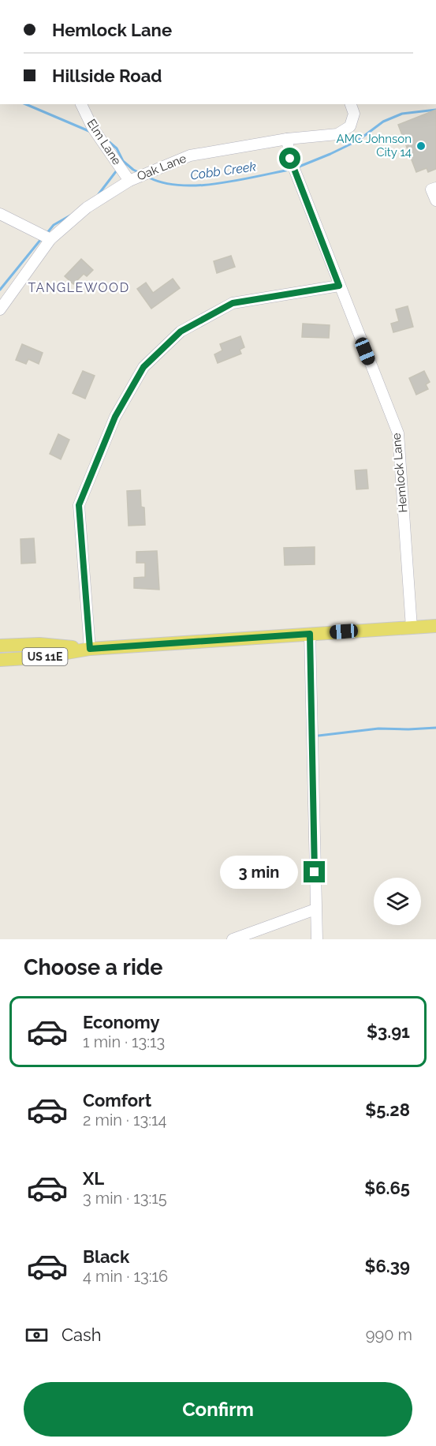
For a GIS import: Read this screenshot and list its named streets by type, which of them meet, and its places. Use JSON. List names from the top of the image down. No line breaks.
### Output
{"streets":{"main road":["US 11E"],"street":["Elm Lane","Oak Lane","Hemlock Lane"]},"crossings":[["Elm Lane","Oak Lane"],["Oak Lane","Hemlock Lane"],["Hemlock Lane","US 11E"]],"districts":["TANGLEWOOD"],"water":["Cobb Creek"],"places":["AMC Johnson City 14"],"page":{"banner":["Hemlock Lane","Hillside Road"],"bubble":"3 min","heading":"Choose a ride","list":[{"name":"Economy","note":"1 min · 13:13","value":"$3.91"},{"name":"Comfort","note":"2 min · 13:14","value":"$5.28"},{"name":"XL","note":"3 min · 13:15","value":"$6.65"},{"name":"Black","note":"4 min · 13:16","value":"$6.39"}],"pay":["Cash","990 m"],"buttons":"Confirm"}}
